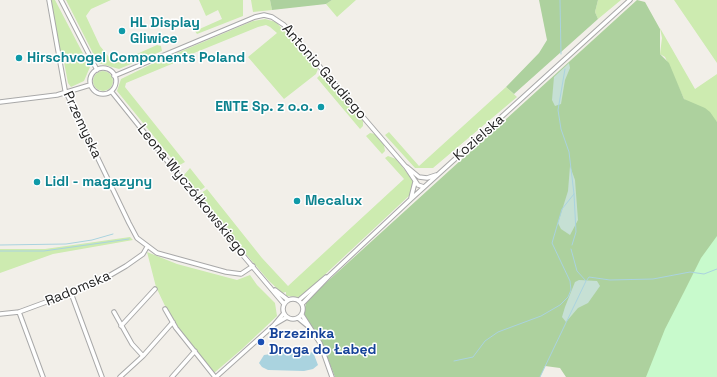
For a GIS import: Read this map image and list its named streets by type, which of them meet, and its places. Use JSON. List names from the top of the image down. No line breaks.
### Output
{"streets":{"street":["Antonio Gaudiego","Przemyska","Kozielska","Leona Wyczółkowskiego","Radomska"]},"crossings":[["Antonio Gaudiego","Kozielska"],["Antonio Gaudiego","Leona Wyczółkowskiego"],["Przemyska","Leona Wyczółkowskiego"],["Przemyska","Radomska"],["Kozielska","Leona Wyczółkowskiego"]],"places":["HL Display Gliwice","Hirschvogel Components Poland","ENTE Sp. z o.o.","Lidl - magazyny","Mecalux","Brzezinka Droga do Łabęd"]}
